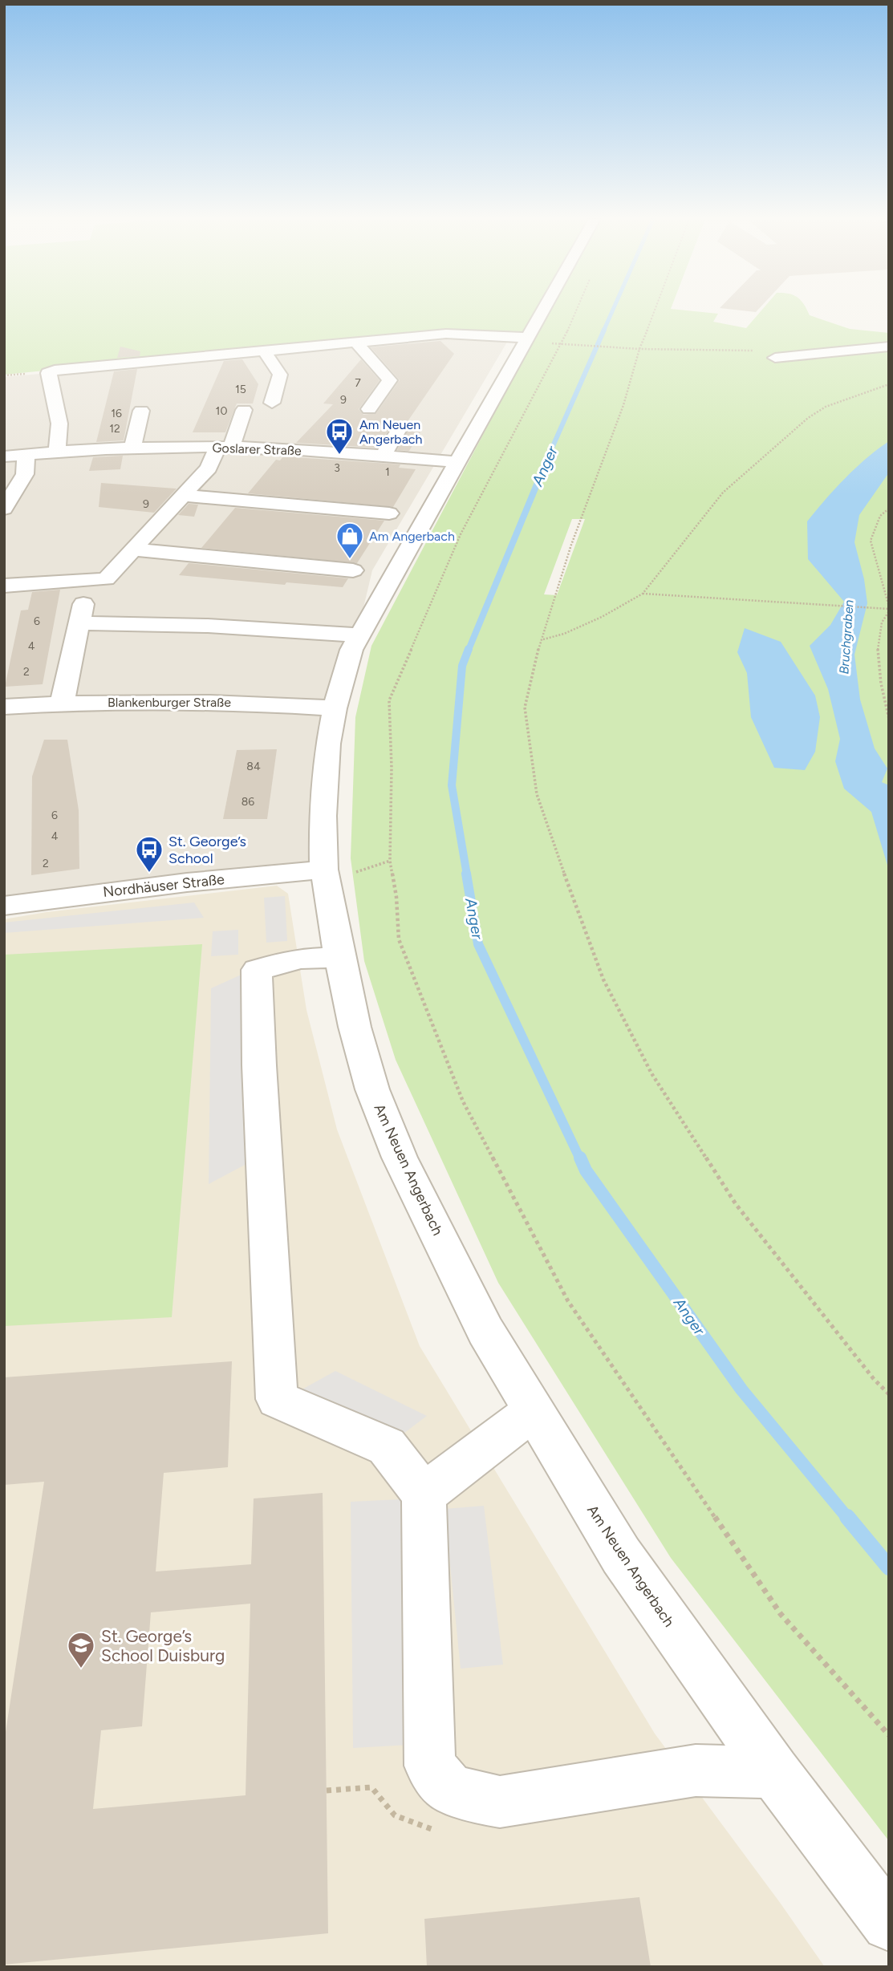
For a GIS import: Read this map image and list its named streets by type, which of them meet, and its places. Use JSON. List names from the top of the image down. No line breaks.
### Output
{"streets":{"street":["Goslarer Straße","Blankenburger Straße","Nordhäuser Straße","Am Neuen Angerbach"]},"crossings":[["Goslarer Straße","Am Neuen Angerbach"],["Blankenburger Straße","Am Neuen Angerbach"],["Nordhäuser Straße","Am Neuen Angerbach"]],"water":["Anger","Bruchgraben"],"places":{"bus stop":["Am Neuen Angerbach","St. George’s School"],"shop":["Am Angerbach"],"school or university":["St. George’s School Duisburg"]},"house_numbers":["7","15","9","10","16","12","3","1","9","6","4","2","84","86","6","4","2"]}
